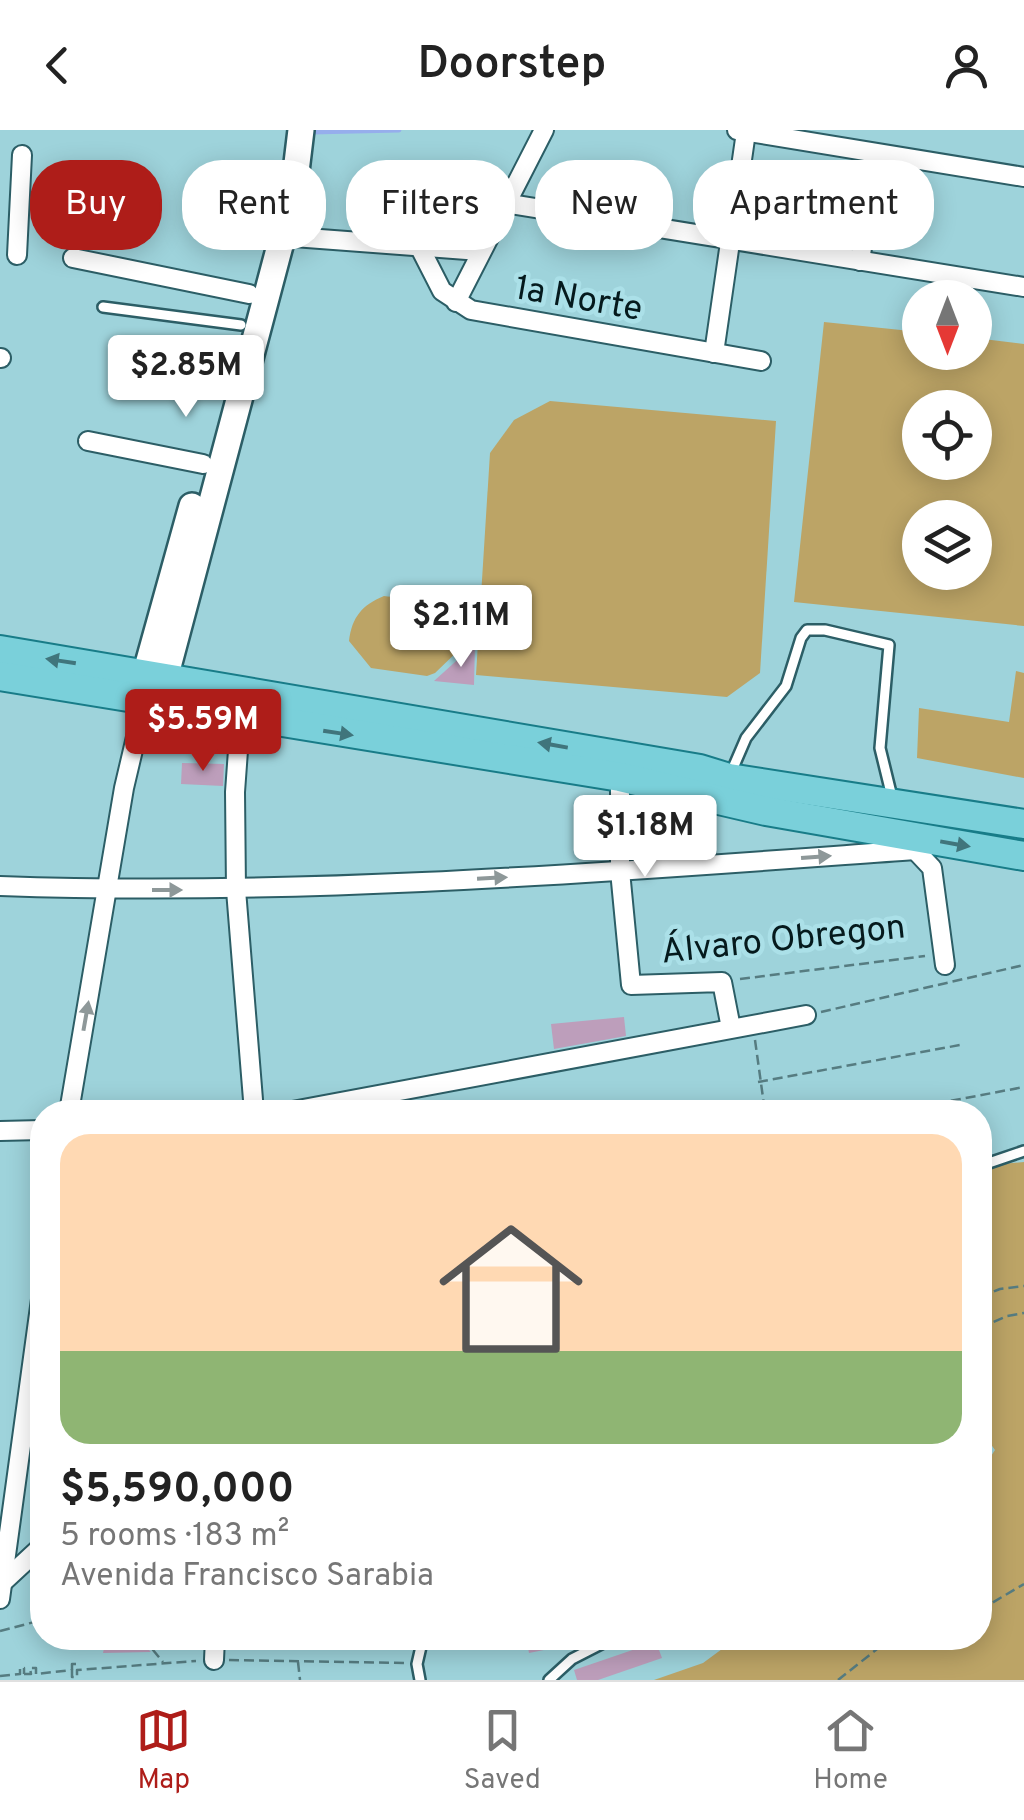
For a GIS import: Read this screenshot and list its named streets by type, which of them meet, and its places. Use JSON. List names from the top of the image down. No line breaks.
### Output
{"streets":{"street":["1a Norte","Álvaro Obregon"]},"north":"bottom","page":{"header":"Doorstep","chip":["Buy","Rent","Filters","New","Apartment"],"price":["$2.85M","$2.11M","$5.59M","$1.18M"],"list":[{"name":"$5,590,000","note":"5 rooms · 183 m² · Avenida Francisco Sarabia"}],"tabs":["Map","Saved","Home"]}}
